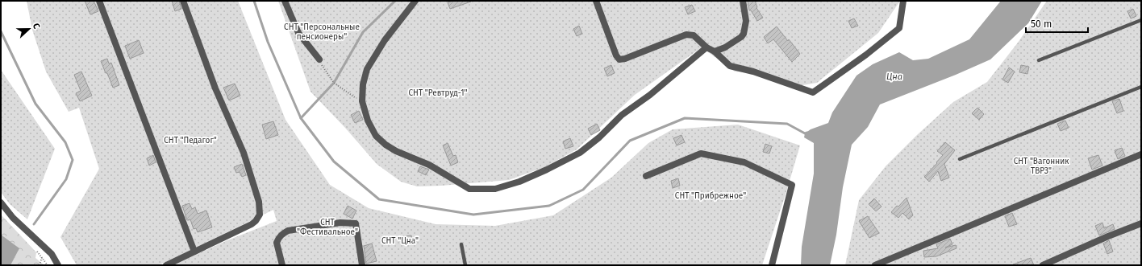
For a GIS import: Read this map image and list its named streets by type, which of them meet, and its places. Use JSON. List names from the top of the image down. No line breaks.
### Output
{"water":["Цна"],"parks":["СНТ \"Персональные пенсионеры\"","СНТ \"Ревтруд-1\"","СНТ \"Педагог\"","СНТ \"Вагонник ТВРЗ\"","СНТ \"Прибрежное\"","СНТ \"Фестивальное\"","СНТ \"Цна\""],"scale_bar":"50 m","north":"right"}
